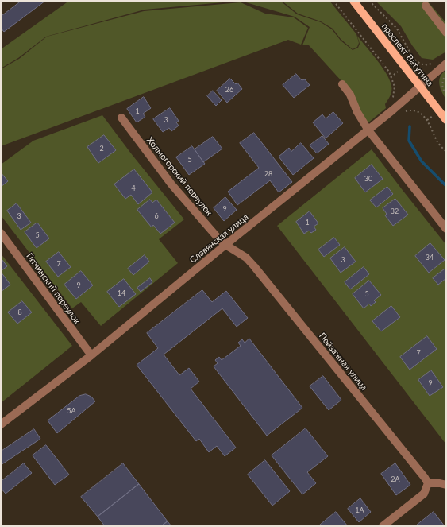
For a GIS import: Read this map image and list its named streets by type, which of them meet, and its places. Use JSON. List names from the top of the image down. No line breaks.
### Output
{"streets":{"main road":["проспект Ватутина"],"street":["Холмогорский переулок","Славянская улица","Гатчинский переулок","Пейзажная улица"]},"crossings":[["проспект Ватутина","Славянская улица"],["Холмогорский переулок","Славянская улица"],["Холмогорский переулок","Пейзажная улица"],["Славянская улица","Гатчинский переулок"],["Славянская улица","Пейзажная улица"]],"house_numbers":["26","1","3","2","5","28","30","4","9","32","3","6","1","5","34","3","7","9","14","5","8","7","9","5А","2А","1А"]}
